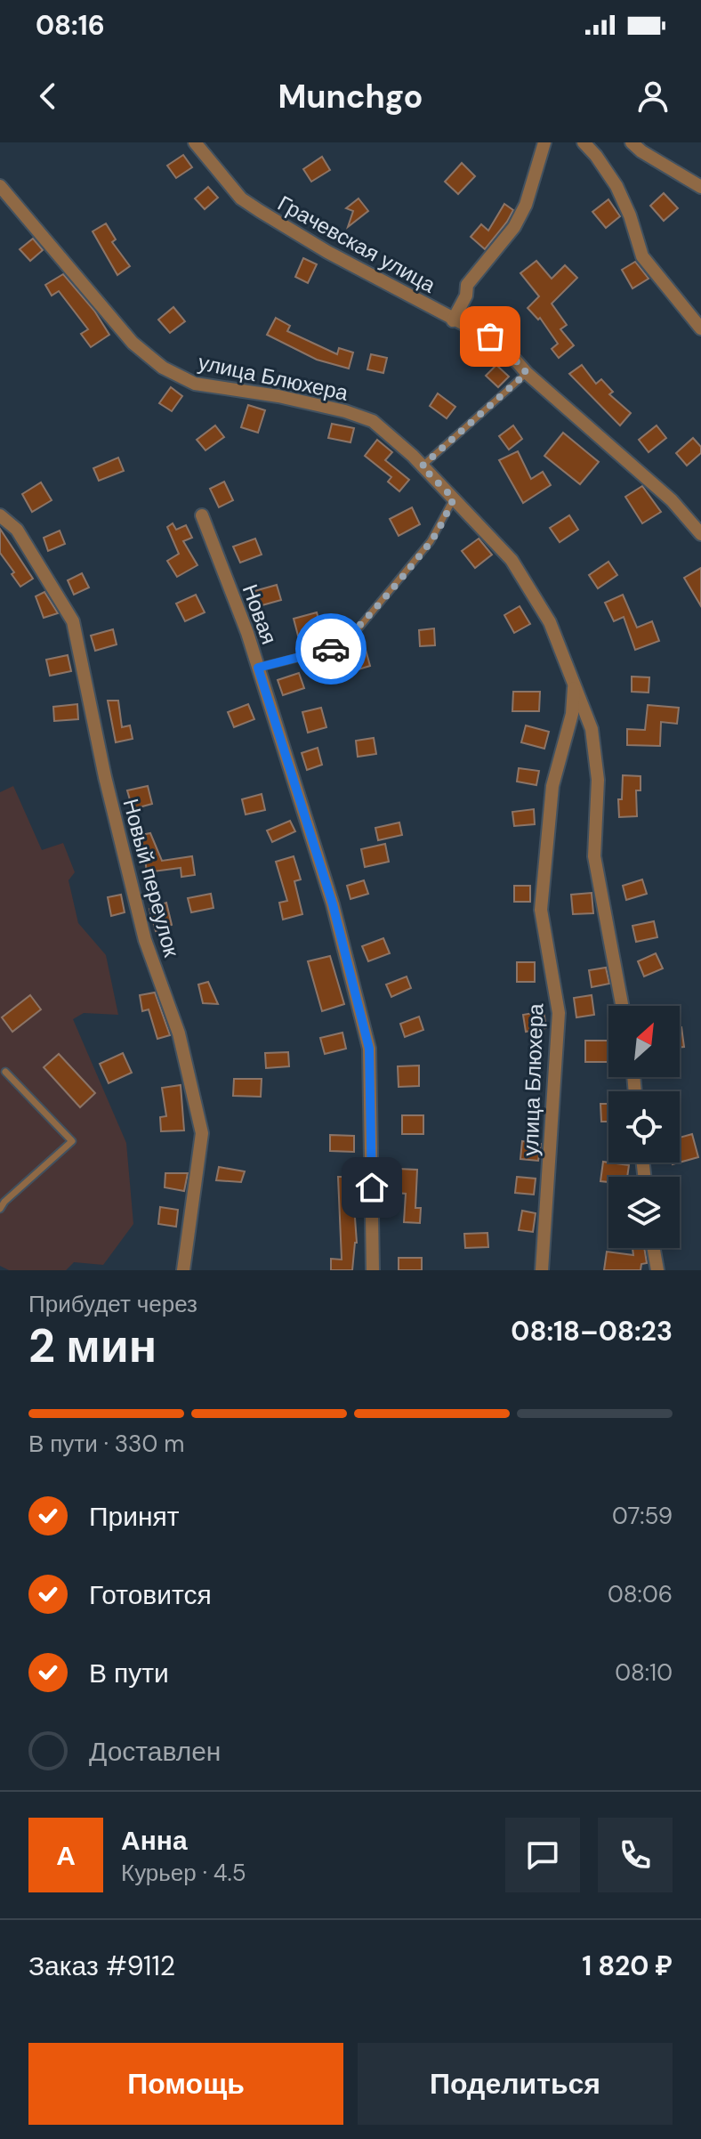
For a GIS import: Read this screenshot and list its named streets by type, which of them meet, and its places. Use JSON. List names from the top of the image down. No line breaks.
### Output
{"streets":{"street":["Грачевская улица","улица Блюхера","Новая","Новый переулок"]},"north":"top right","page":{"status":"08:16","header":"Munchgo","heading":["2 мин","Прибудет через","08:18–08:23"],"panel":["Анна","Курьер · 4.5","Заказ #9112","1 820 ₽"],"bar":"В пути · 330 m","list":[["Принят","07:59"],["Готовится","08:06"],["В пути","08:10"],"Доставлен"],"round":"А","buttons":["Помощь","Поделиться"]}}
